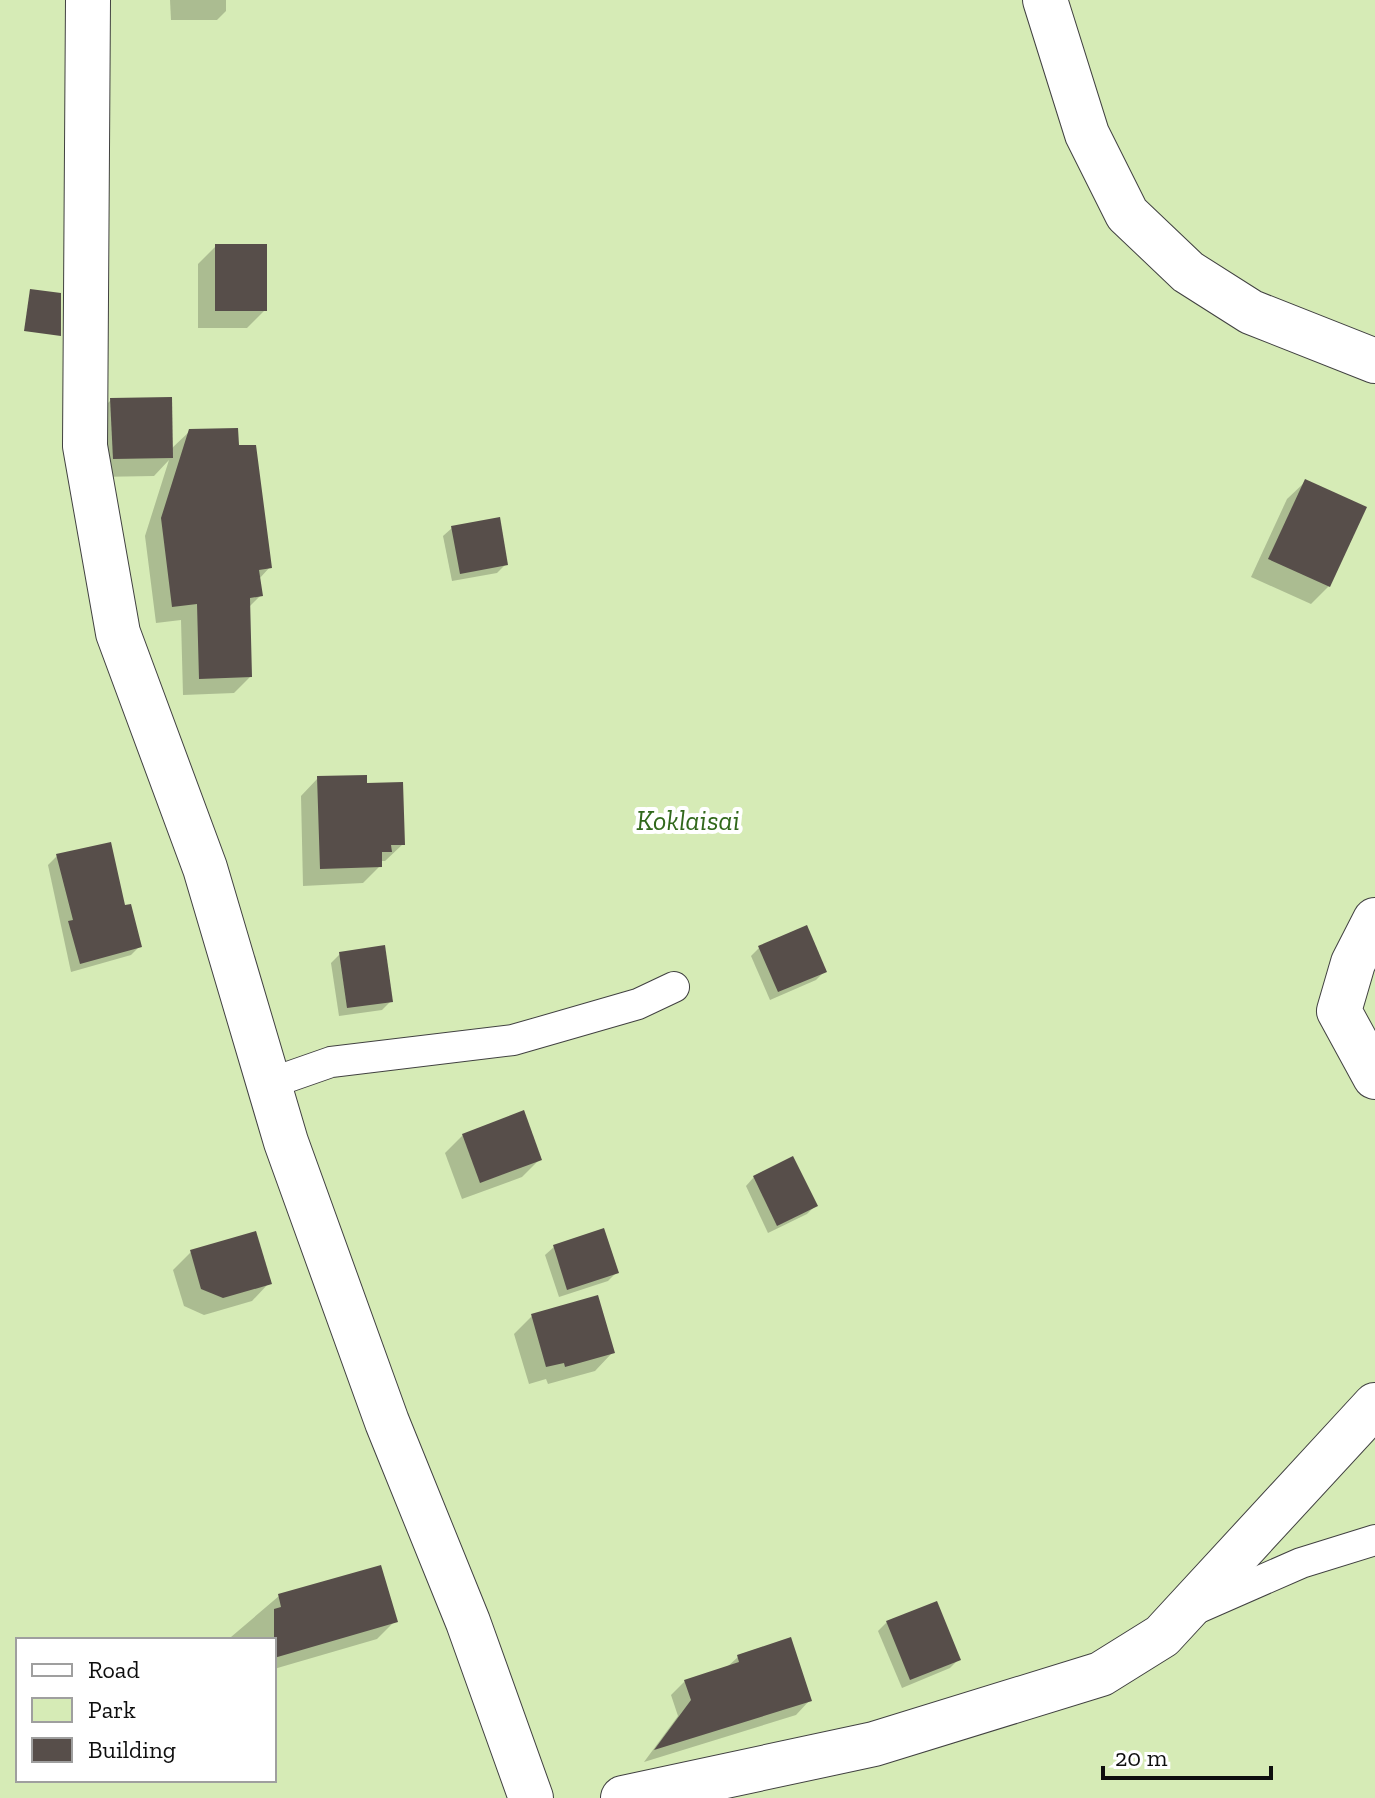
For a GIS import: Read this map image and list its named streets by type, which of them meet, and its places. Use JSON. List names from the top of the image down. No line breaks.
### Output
{"parks":["Koklaisai"],"legend":["Road","Park","Building"],"scale_bar":"20 m"}
